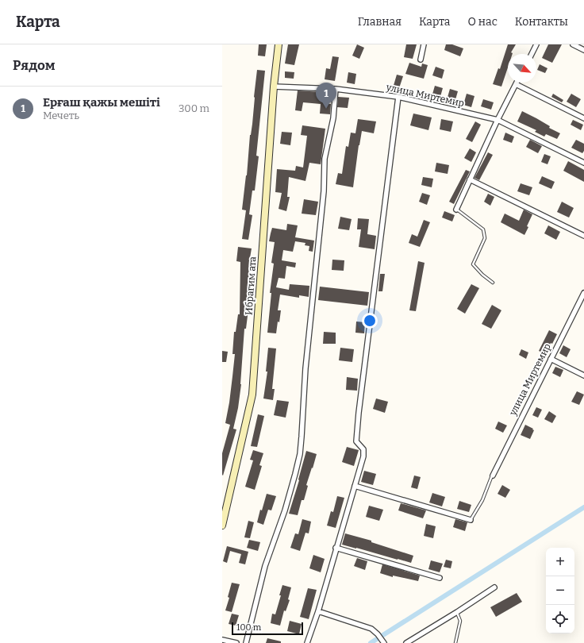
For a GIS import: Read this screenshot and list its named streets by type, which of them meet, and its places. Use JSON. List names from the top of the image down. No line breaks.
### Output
{"streets":{"street":["улица Миртемир","Ибрагим ата"]},"crossings":[["улица Миртемир","Ибрагим ата"]],"scale_bar":"100 m","north":"bottom right","page":{"header":"Карта","nav":["Главная","Карта","О нас","Контакты"],"heading":"Рядом","pins":"1","list":[{"mark":"1","name":"Ерғаш қажы мешіті","note":"Мечеть","value":"300 m"}],"map_buttons":["+","−"],"scale":"100 m"}}
